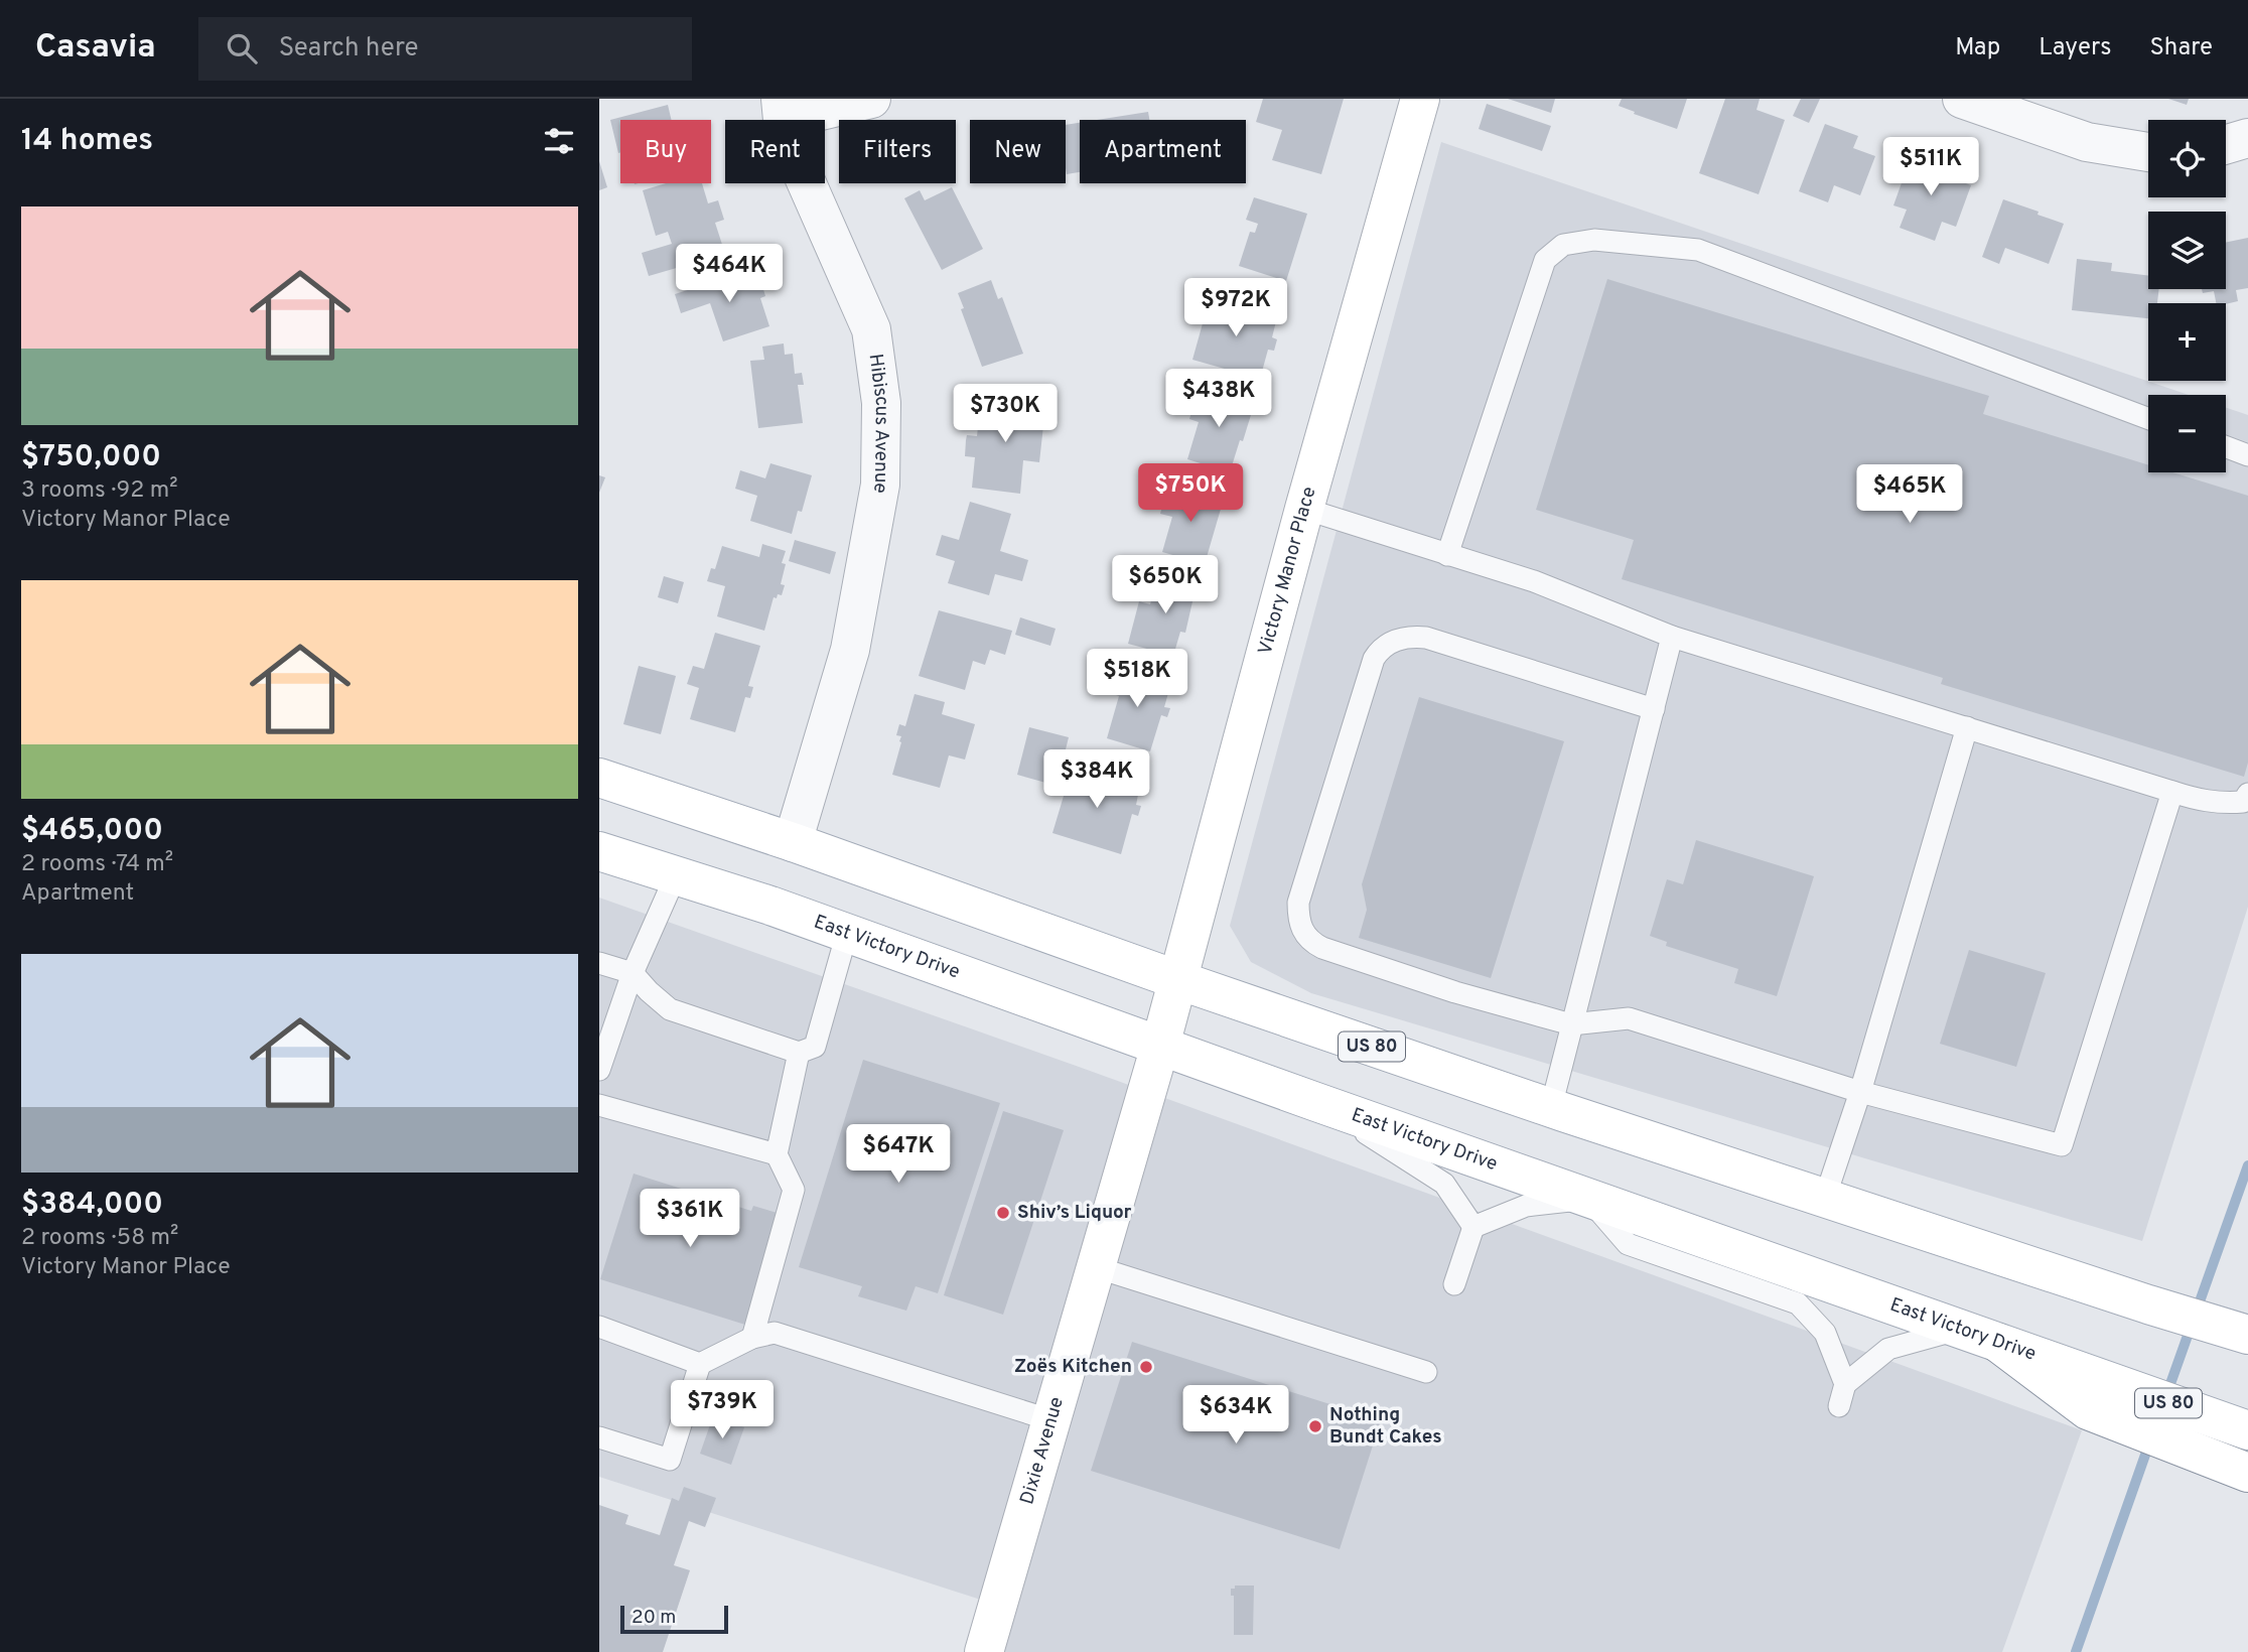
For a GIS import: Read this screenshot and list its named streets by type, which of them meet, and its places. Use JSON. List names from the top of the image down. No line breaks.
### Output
{"streets":{"main road":["Victory Manor Place","East Victory Drive","US 80","Dixie Avenue"],"street":["Hibiscus Avenue"]},"crossings":[["Hibiscus Avenue","US 80"],["Victory Manor Place","East Victory Drive"],["Victory Manor Place","US 80"],["Victory Manor Place","Dixie Avenue"],["East Victory Drive","US 80"],["East Victory Drive","Dixie Avenue"]],"places":["Shiv’s Liquor","Zoës Kitchen","Nothing Bundt Cakes"],"scale_bar":"20 m","page":{"header":"Casavia","search":"Search here","nav":["Map","Layers","Share"],"heading":"14 homes","map_buttons":["+","−"],"chip":["Buy","Rent","Filters","New","Apartment"],"price":["$511K","$464K","$972K","$438K","$730K","$750K","$465K","$650K","$518K","$384K","$647K","$361K","$739K","$634K"],"list":[{"name":"$750,000","note":"3 rooms · 92 m² · Victory Manor Place"},{"name":"$465,000","note":"2 rooms · 74 m² · Apartment"},{"name":"$384,000","note":"2 rooms · 58 m² · Victory Manor Place"}],"scale":"20 m"}}
